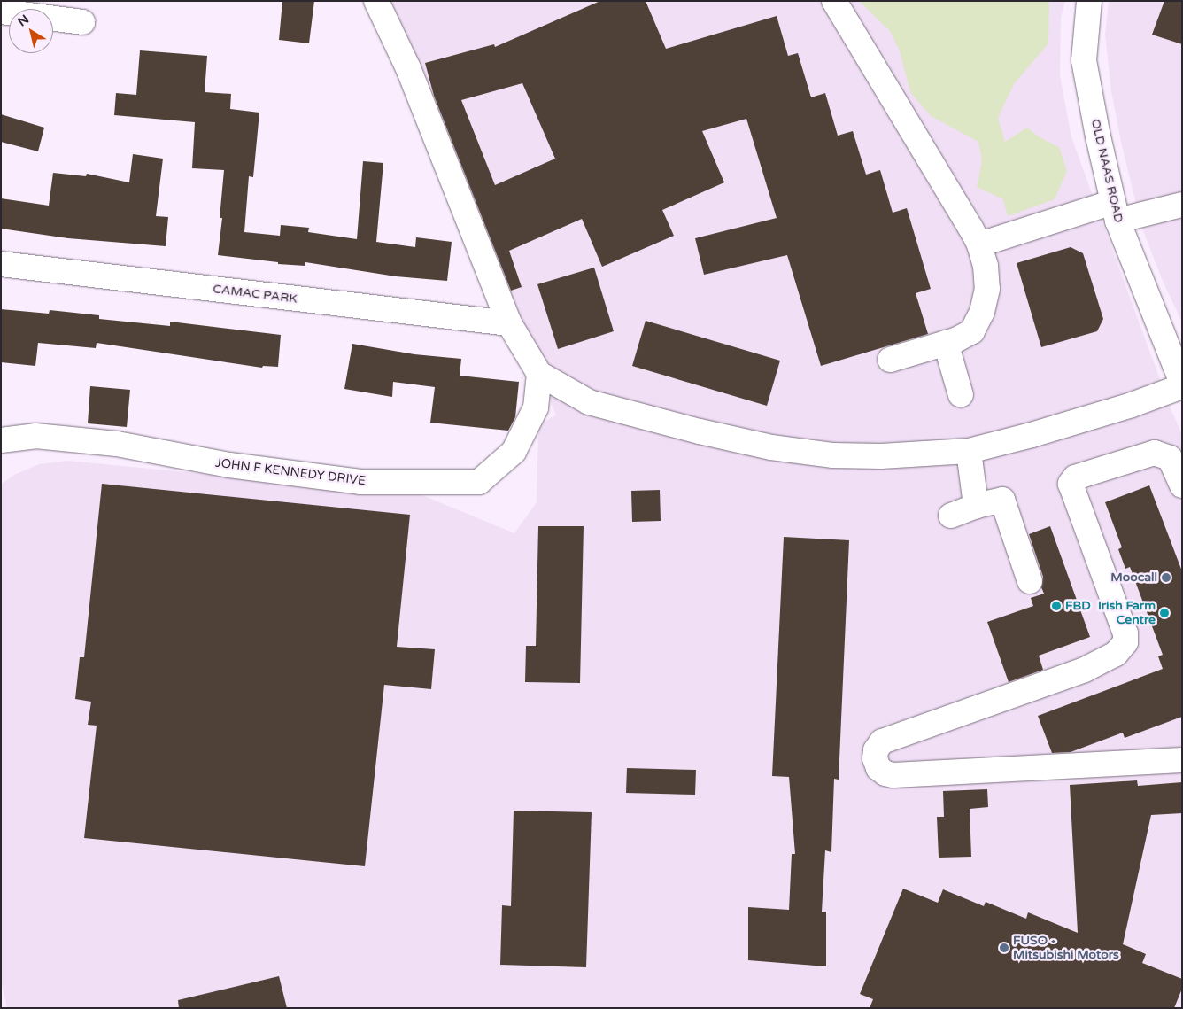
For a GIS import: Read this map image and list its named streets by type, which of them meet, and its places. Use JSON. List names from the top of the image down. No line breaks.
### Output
{"streets":{"street":["OLD NAAS ROAD","CAMAC PARK","JOHN F KENNEDY DRIVE"]},"places":["Moocall","FBD","Irish Farm Centre","FUSO - Mitsubishi Motors"],"north":"top left"}
